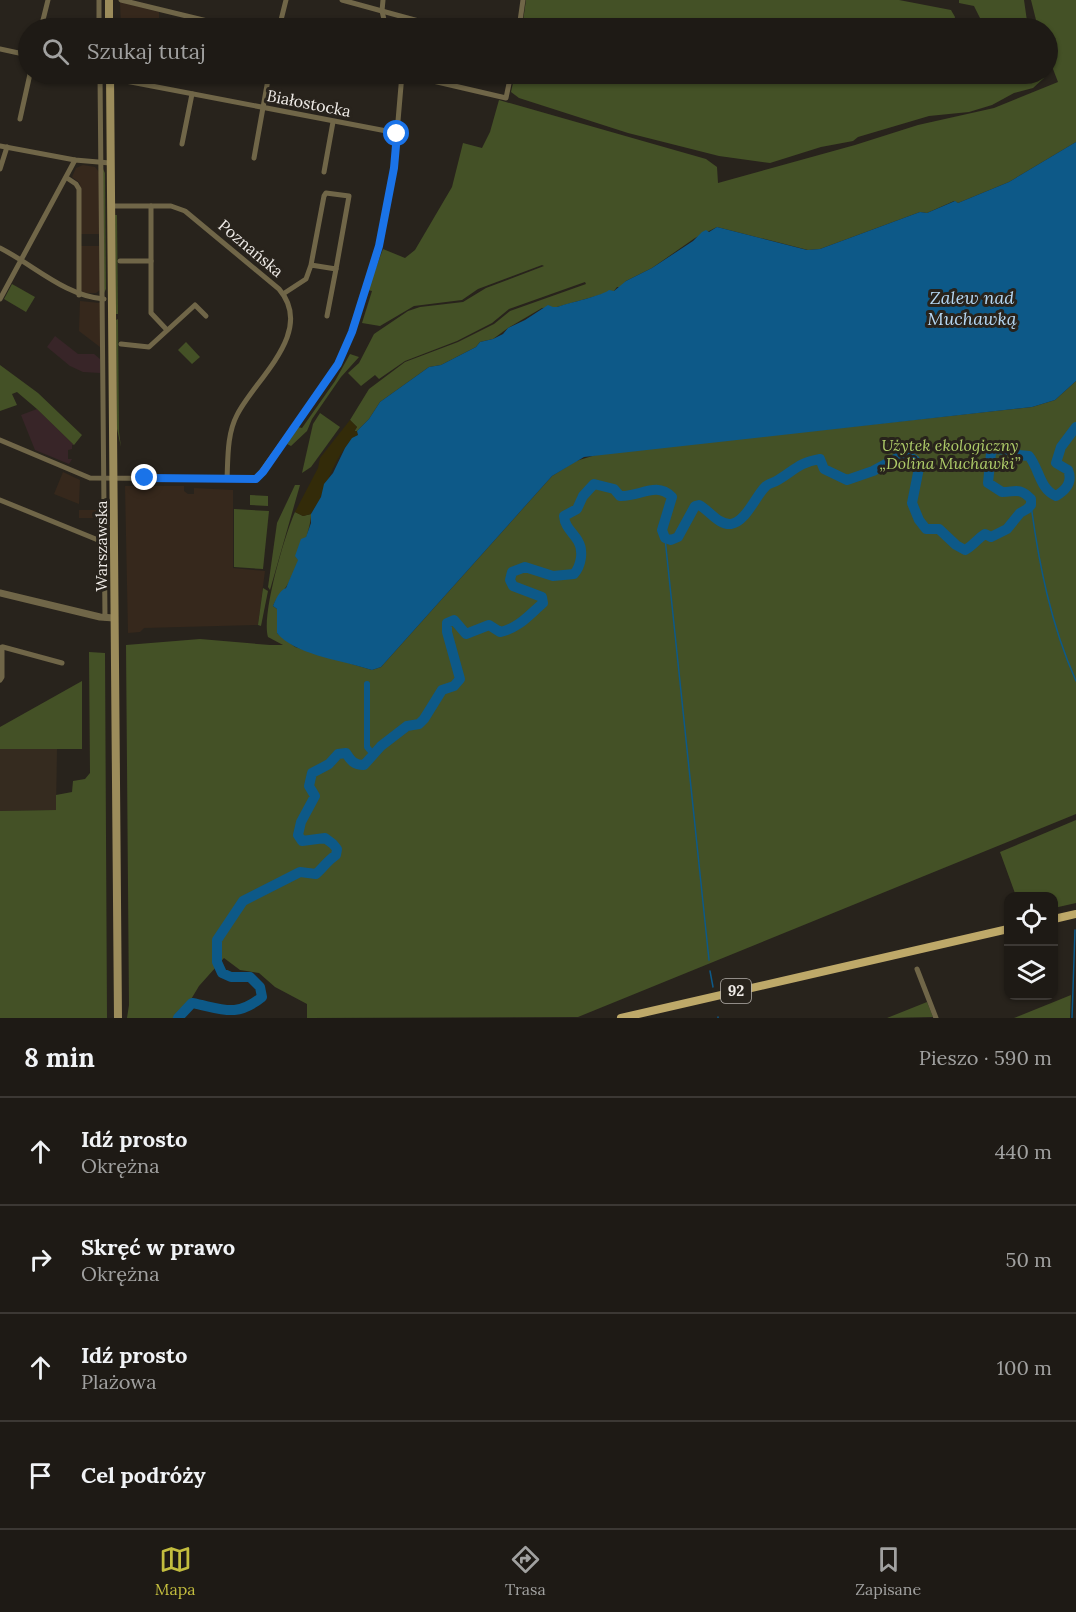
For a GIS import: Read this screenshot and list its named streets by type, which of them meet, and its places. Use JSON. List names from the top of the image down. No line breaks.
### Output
{"streets":{"main road":["Warszawska","92"],"street":["Białostocka","Poznańska"]},"crossings":[["Poznańska","Warszawska"]],"water":["Zalew nad Muchawką"],"parks":["Użytek ekologiczny „Dolina Muchawki”"],"page":{"search":"Szukaj tutaj","heading":["8 min","Pieszo · 590 m"],"list":[["Idź prosto","Okrężna","440 m"],["Skręć w prawo","Okrężna","50 m"],["Idź prosto","Plażowa","100 m"],"Cel podróży"],"nav":["Mapa","Trasa","Zapisane"]}}
